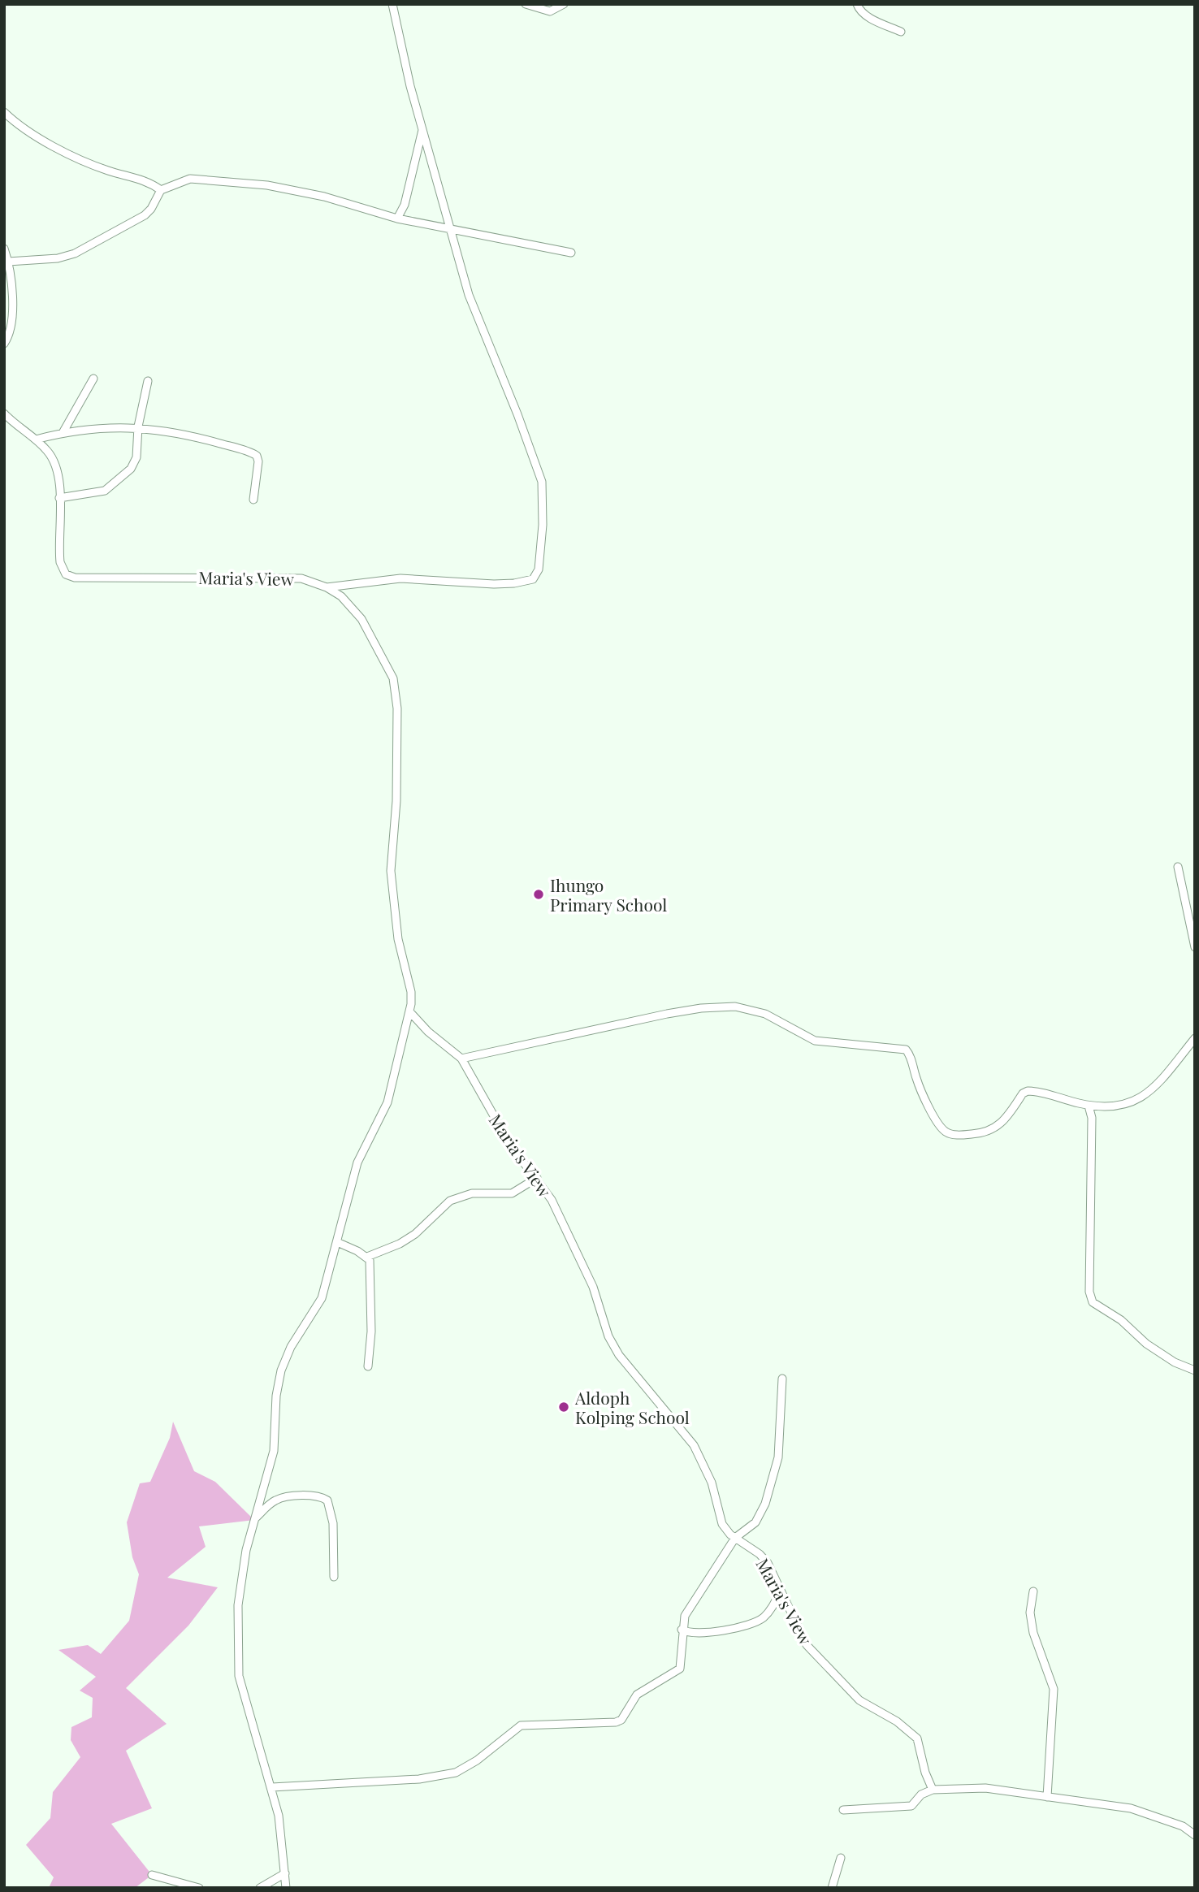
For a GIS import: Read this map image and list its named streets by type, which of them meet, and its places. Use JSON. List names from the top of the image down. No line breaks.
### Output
{"streets":{"street":["Maria's View"]},"places":["Ihungo Primary School","Aldoph Kolping School"]}
